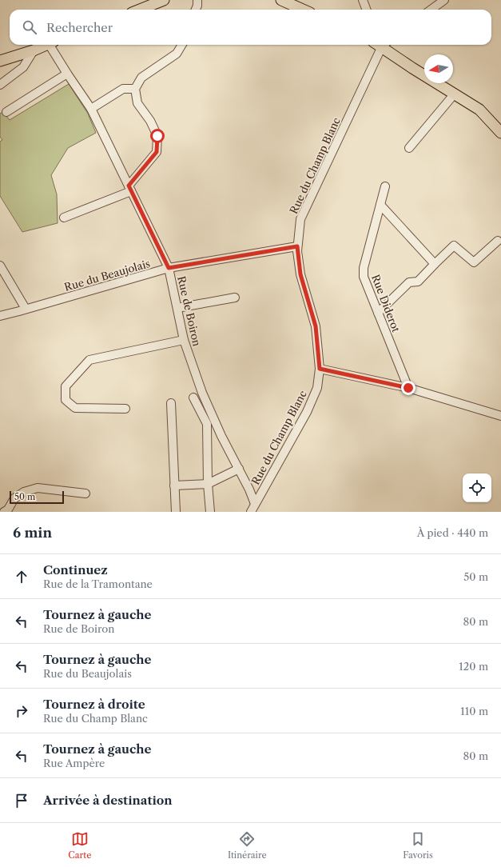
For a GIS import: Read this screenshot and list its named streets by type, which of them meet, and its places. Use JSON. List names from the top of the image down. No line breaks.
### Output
{"streets":{"street":["Rue du Champ Blanc","Rue du Beaujolais","Rue Diderot","Rue de Boiron"]},"crossings":[["Rue du Champ Blanc","Rue du Beaujolais"],["Rue du Champ Blanc","Rue de Boiron"],["Rue du Beaujolais","Rue de Boiron"]],"scale_bar":"50 m","north":"left","page":{"search":"Rechercher","scale":"50 m","heading":["6 min","À pied · 440 m"],"list":[["Continuez","Rue de la Tramontane","50 m"],["Tournez à gauche","Rue de Boiron","80 m"],["Tournez à gauche","Rue du Beaujolais","120 m"],["Tournez à droite","Rue du Champ Blanc","110 m"],["Tournez à gauche","Rue Ampère","80 m"],"Arrivée à destination"],"nav":["Carte","Itinéraire","Favoris"]}}
